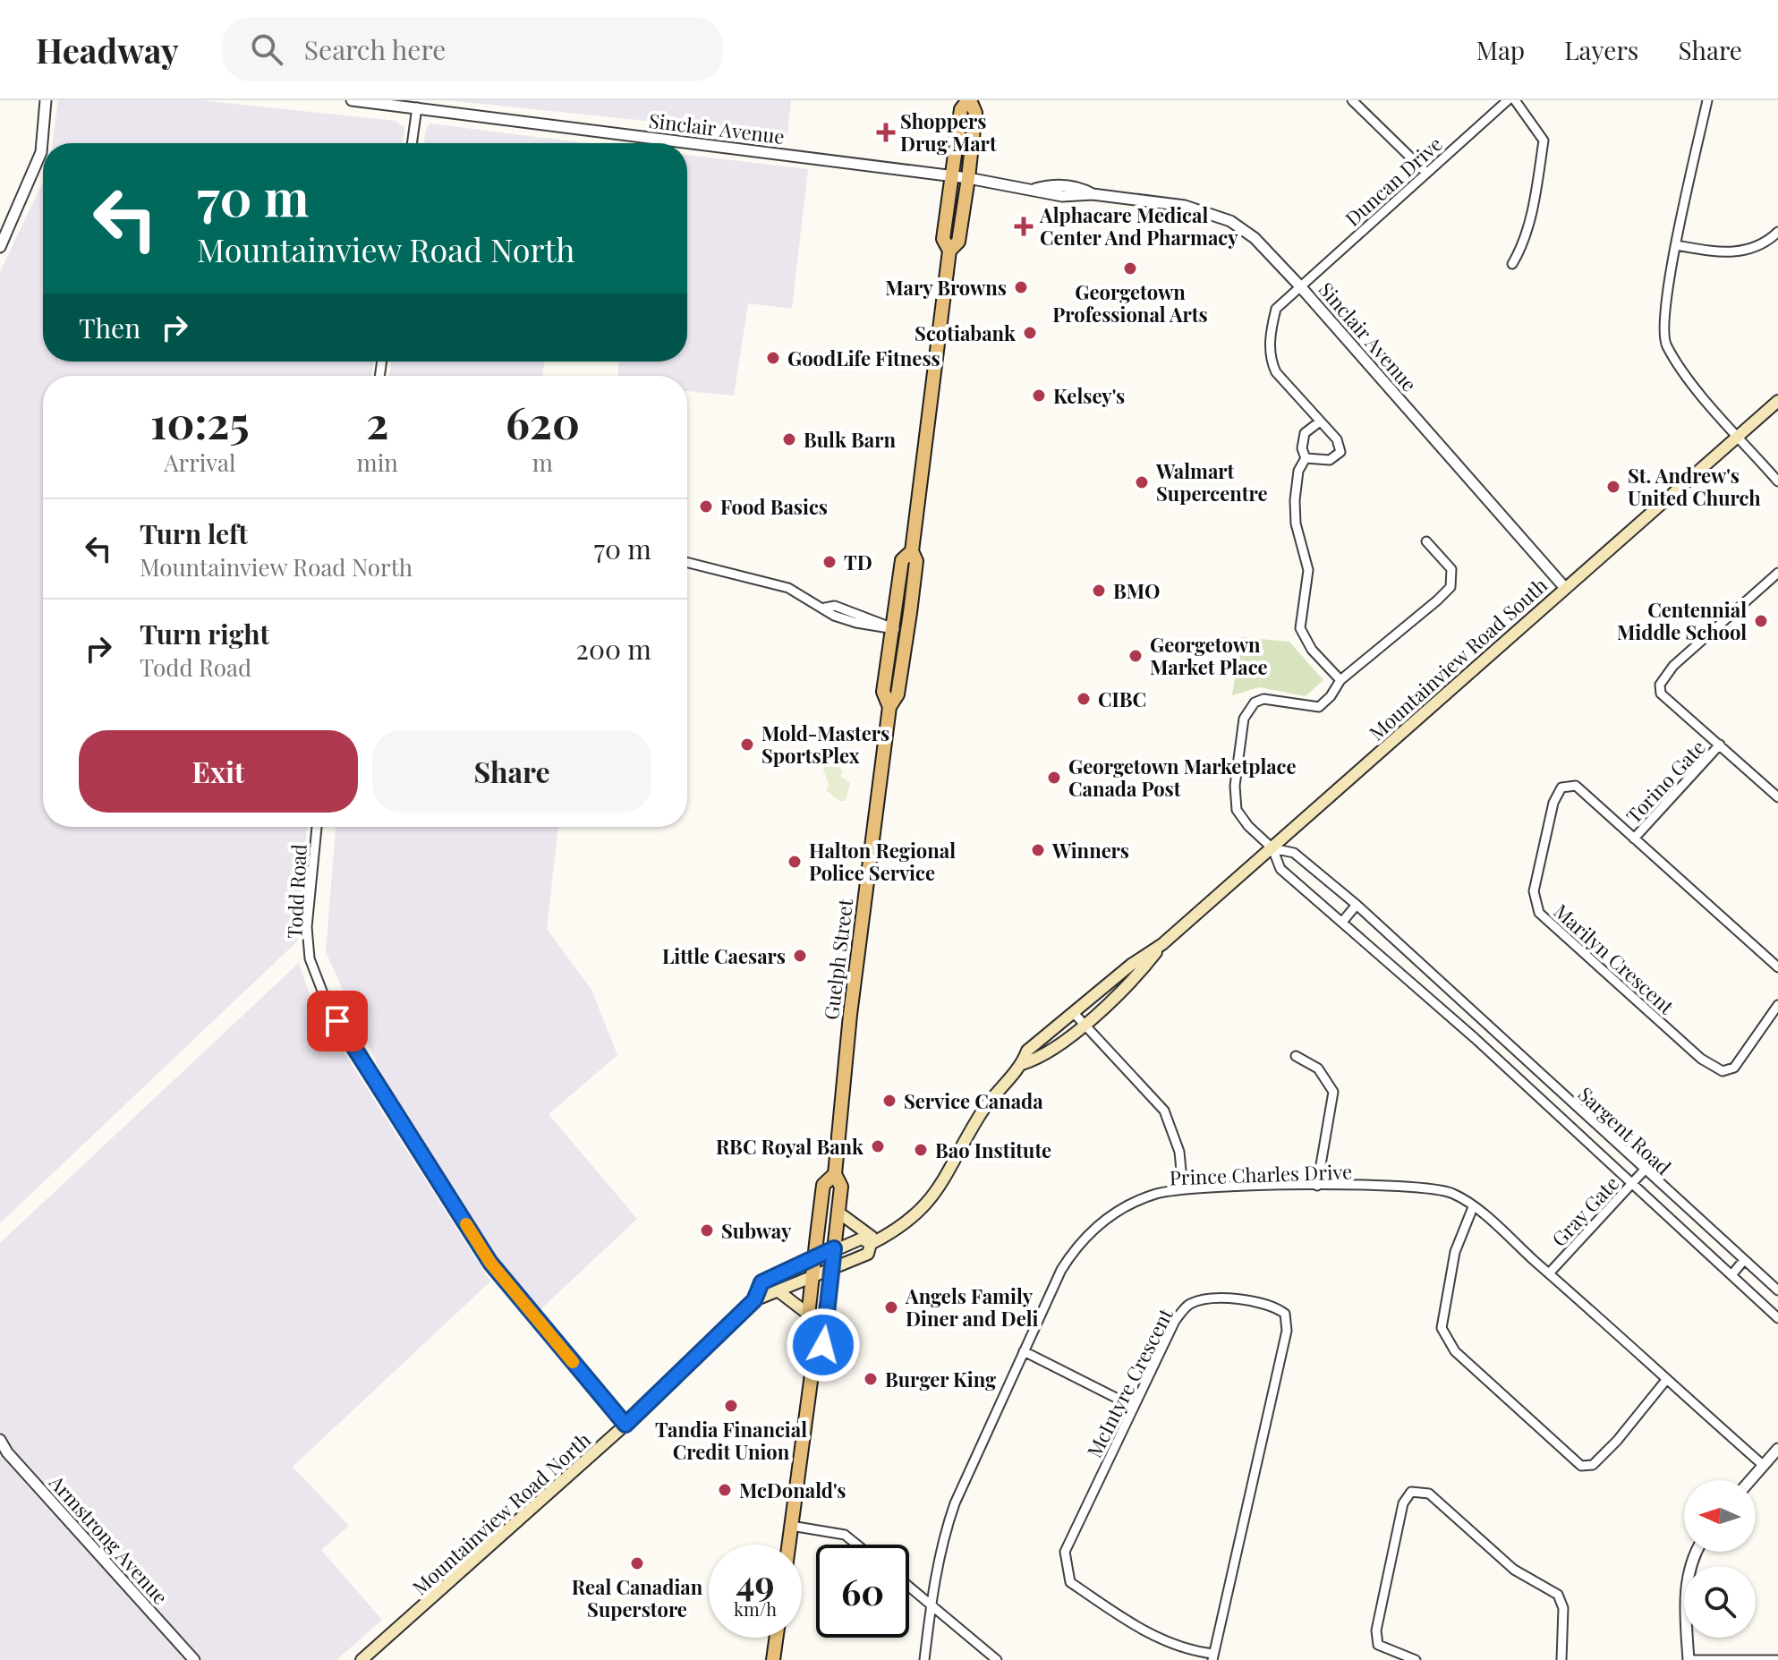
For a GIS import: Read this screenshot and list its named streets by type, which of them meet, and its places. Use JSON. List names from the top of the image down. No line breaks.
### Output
{"streets":{"main road":["Mountainview Road South","Guelph Street","Mountainview Road North"],"street":["Sinclair Avenue","Duncan Drive","Torino Gate","Todd Road","Marilyn Crescent","Sargent Road","Prince Charles Drive","Gray Gate","McIntyre Crescent","Armstrong Avenue"]},"crossings":[["Sinclair Avenue","Duncan Drive"],["Sinclair Avenue","Mountainview Road South"],["Sinclair Avenue","Guelph Street"],["Mountainview Road South","Guelph Street"],["Mountainview Road South","Sargent Road"],["Mountainview Road South","Mountainview Road North"],["Torino Gate","Marilyn Crescent"],["Todd Road","Mountainview Road North"],["Guelph Street","Mountainview Road North"],["Sargent Road","Gray Gate"],["Prince Charles Drive","Gray Gate"]],"places":{"health":["Shoppers Drug Mart","Alphacare Medical Center And Pharmacy"],"other":["Georgetown Professional Arts","Mary Browns","Scotiabank","GoodLife Fitness","Kelsey's","Bulk Barn","Walmart Supercentre","St. Andrew's United Church","Food Basics","TD","BMO","Centennial Middle School","Georgetown Market Place","CIBC","Mold-Masters SportsPlex","Georgetown Marketplace Canada Post","Winners","Halton Regional Police Service","Little Caesars","Service Canada","RBC Royal Bank","Bao Institute","Subway","Angels Family Diner and Deli","Burger King","Tandia Financial Credit Union","McDonald's","Real Canadian Superstore"]},"north":"left","page":{"header":"Headway","search":"Search here","nav":["Map","Layers","Share"],"turn":["70 m","Mountainview Road North"],"then":"Then","eta":["10:25","Arrival","2","min","620","m"],"list":[{"name":"Turn left","note":"Mountainview Road North","value":"70 m"},{"name":"Turn right","note":"Todd Road","value":"200 m"}],"buttons":["Exit","Share"],"speed":"49 km/h","limit":"60"}}
